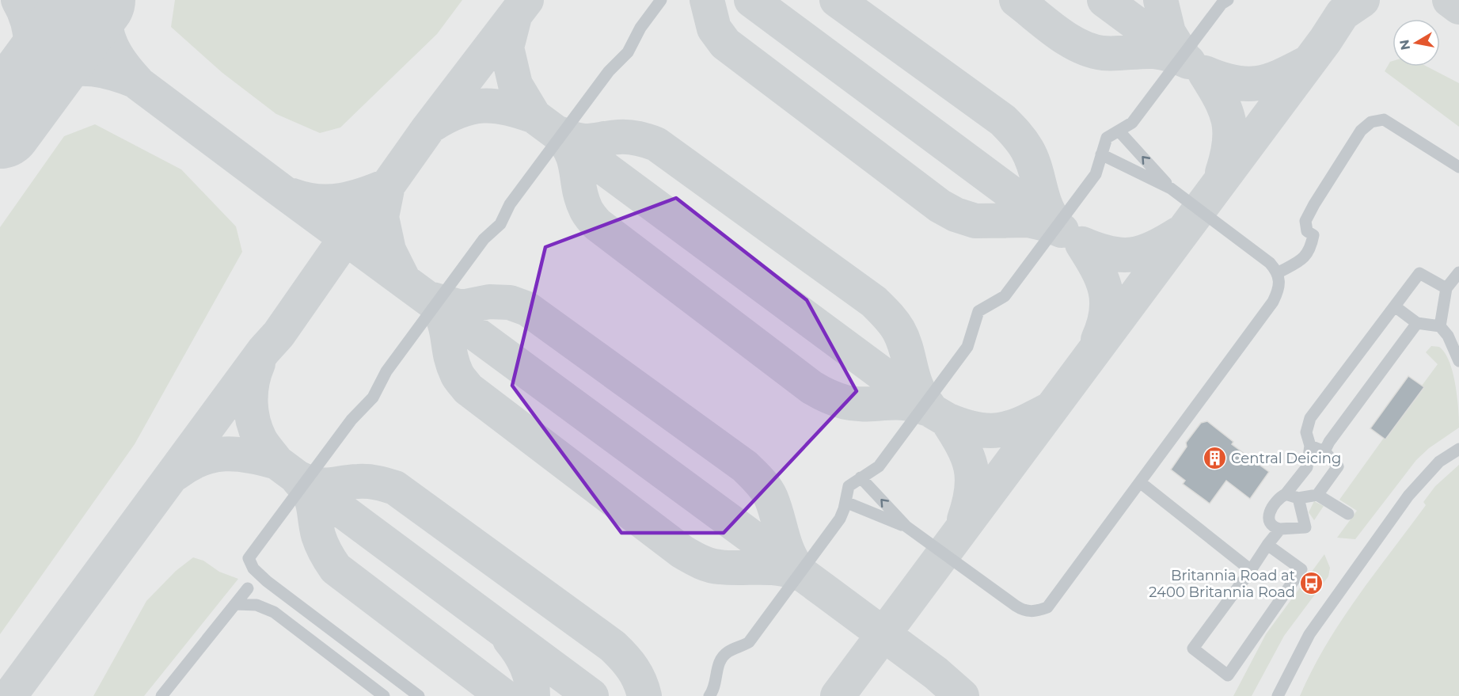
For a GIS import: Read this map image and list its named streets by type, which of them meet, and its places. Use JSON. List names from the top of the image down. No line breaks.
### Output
{"places":{"building":["Central Deicing"],"bus stop":["Britannia Road at 2400 Britannia Road"]},"north":"left"}
